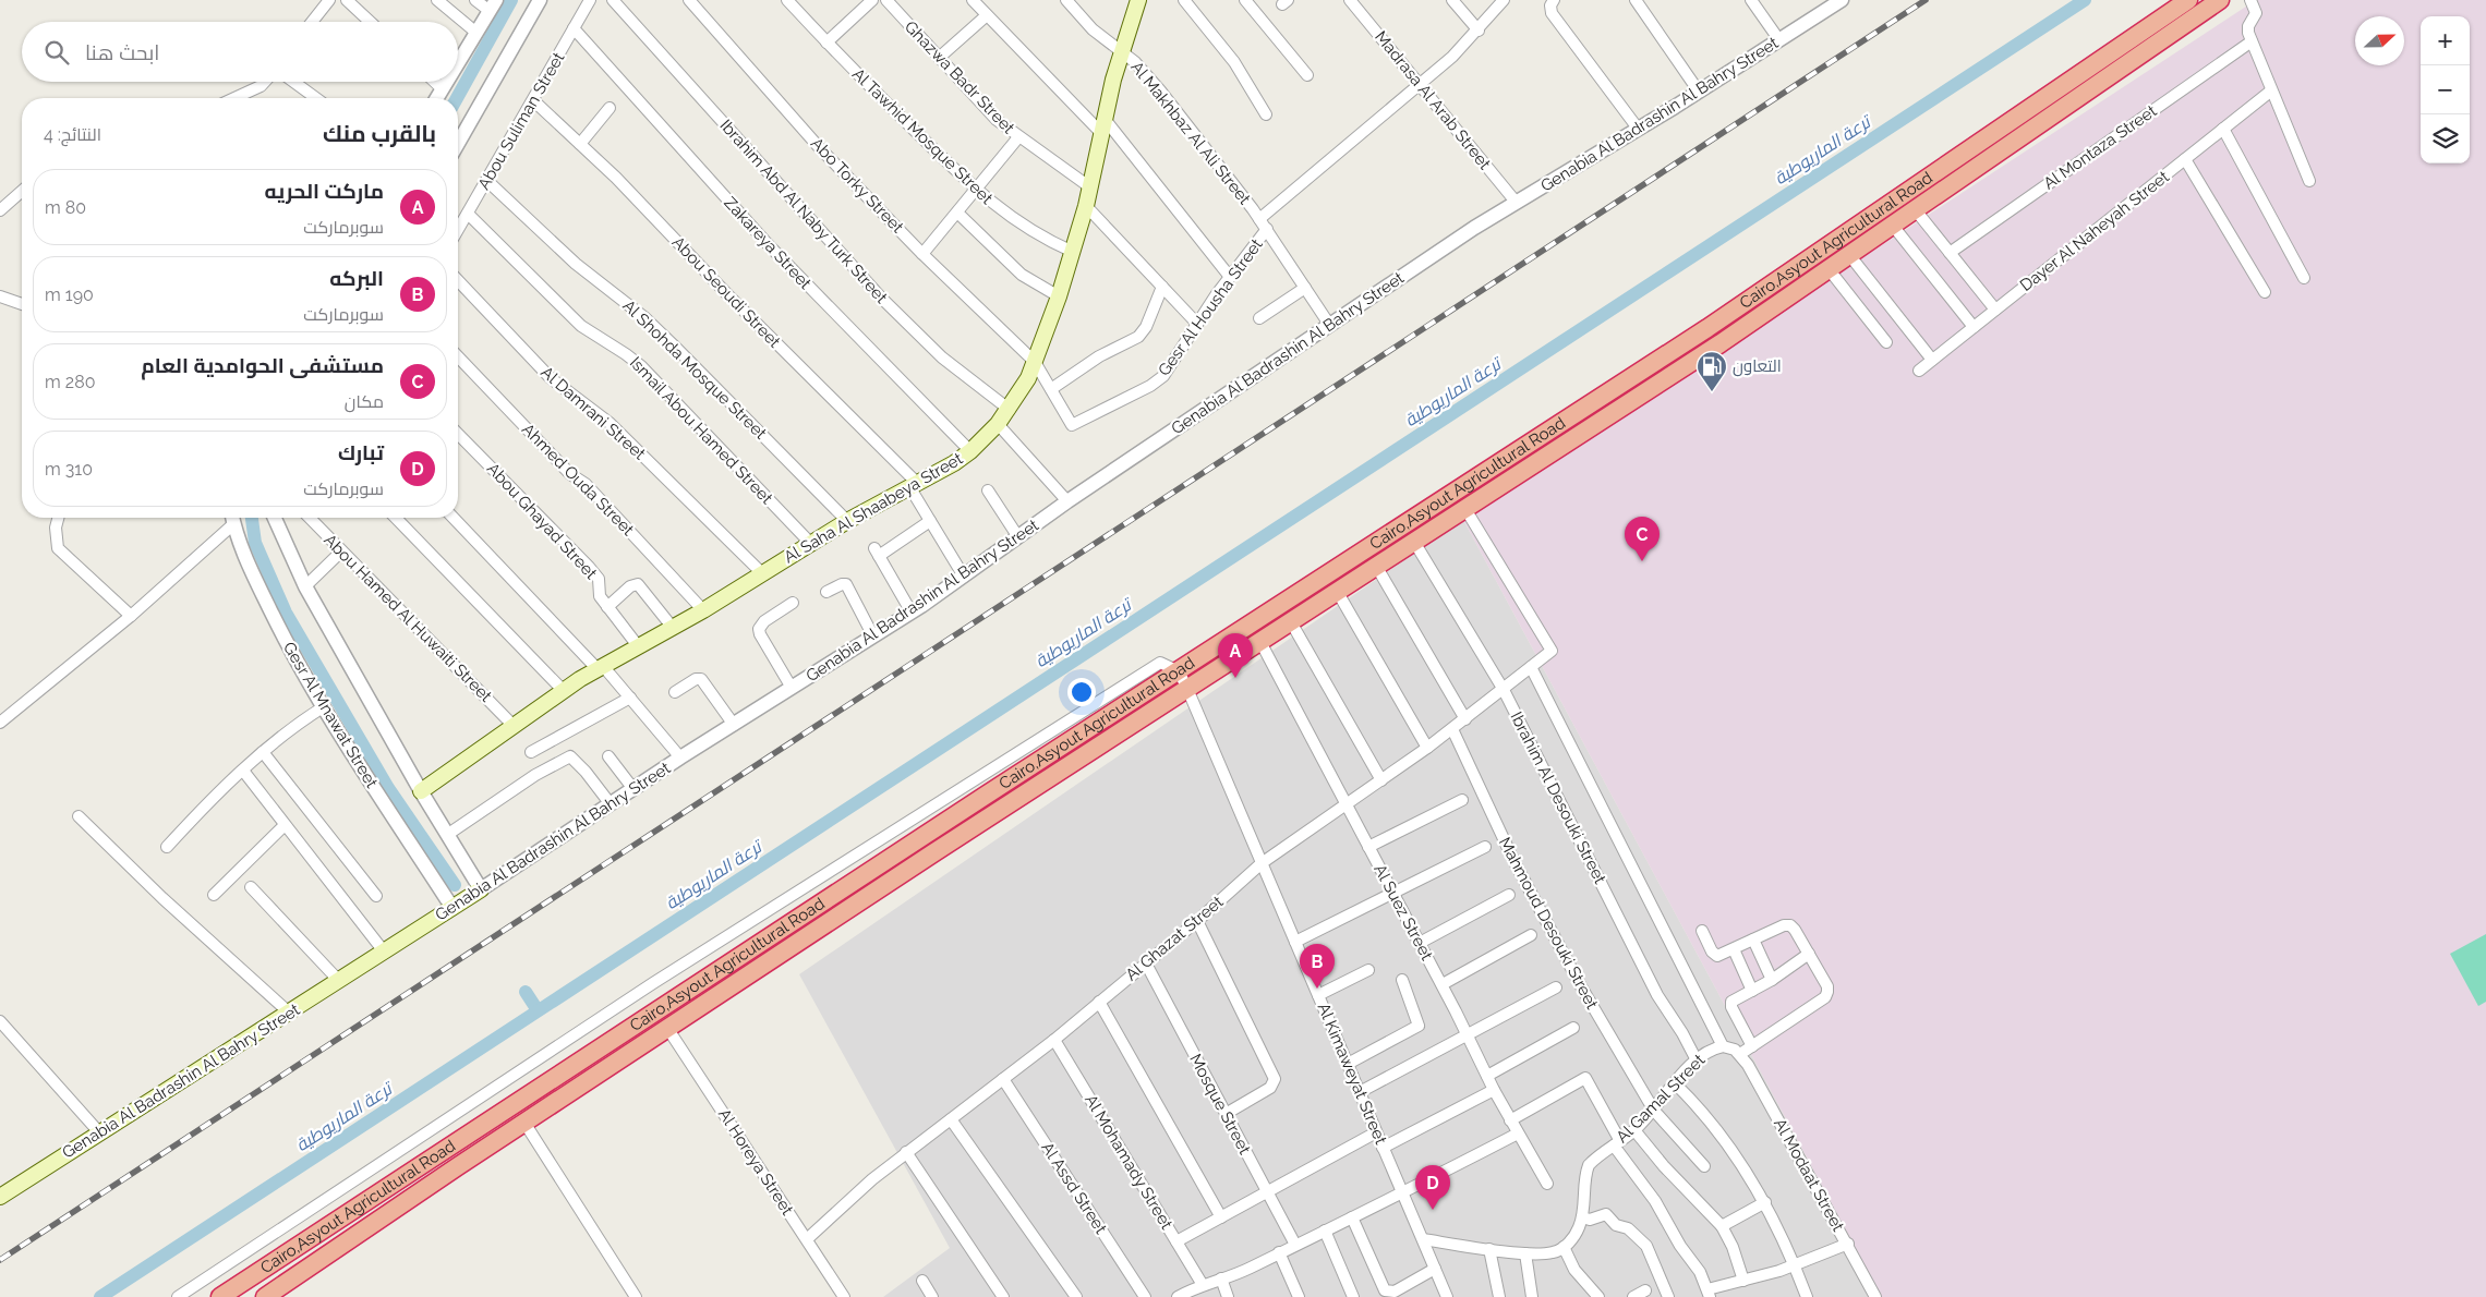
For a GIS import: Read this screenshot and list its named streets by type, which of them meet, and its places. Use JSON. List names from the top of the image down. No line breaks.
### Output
{"streets":{"highway":["Cairo,Asyout Agricultural Road"],"main road":["Genabia Al Badrashin Al Bahry Street","Al Saha Al Shaabeya Street"],"street":["Ghazwa Badr Street","Madrasa Al Arab Street","Abou Suliman Street","Al Makhbaz Al Ali Street","Al Tawhid Mosque Street","Al Montaza Street","Abo Torky Street","Ibrahim Abd Al Naby Turk Street","Dayer Al Naheyah Street","Zakareya Street","Abou Seoudi Street","Gesr Al Housha Street","Al Shohda Mosque Street","Al Damrani Street","Ismail Abou Hamed Street","Ahmed Ouda Street","Abou Ghayad Street","Abou Hamed Al Huwaiti Street","Gesr Al Mnawat Street","Ibrahim Al Desouki Street","Al Suez Street","Mahmoud Desouki Street","Al Ghazat Street","Al Kimaweyat Street","Al Gamal Street","Mosque Street","Al Horeya Street","Al Mohamady Street","Al Modaat Street","Al Assd Street"]},"crossings":[["Ghazwa Badr Street","Al Saha Al Shaabeya Street"],["Madrasa Al Arab Street","Genabia Al Badrashin Al Bahry Street"],["Madrasa Al Arab Street","Gesr Al Housha Street"],["Genabia Al Badrashin Al Bahry Street","Al Makhbaz Al Ali Street"],["Genabia Al Badrashin Al Bahry Street","Abou Seoudi Street"],["Genabia Al Badrashin Al Bahry Street","Gesr Al Mnawat Street"],["Abou Suliman Street","Zakareya Street"],["Abou Suliman Street","Abou Seoudi Street"],["Abou Suliman Street","Al Shohda Mosque Street"],["Abou Suliman Street","Ismail Abou Hamed Street"],["Al Makhbaz Al Ali Street","Gesr Al Housha Street"],["Al Makhbaz Al Ali Street","Al Saha Al Shaabeya Street"],["Al Tawhid Mosque Street","Al Saha Al Shaabeya Street"],["Abo Torky Street","Gesr Al Housha Street"],["Abo Torky Street","Al Saha Al Shaabeya Street"],["Ibrahim Abd Al Naby Turk Street","Al Saha Al Shaabeya Street"],["Cairo,Asyout Agricultural Road","Ibrahim Al Desouki Street"],["Cairo,Asyout Agricultural Road","Al Suez Street"],["Cairo,Asyout Agricultural Road","Al Ghazat Street"],["Cairo,Asyout Agricultural Road","Al Kimaweyat Street"],["Cairo,Asyout Agricultural Road","Al Horeya Street"],["Zakareya Street","Al Saha Al Shaabeya Street"],["Abou Seoudi Street","Al Saha Al Shaabeya Street"],["Gesr Al Housha Street","Al Saha Al Shaabeya Street"],["Al Shohda Mosque Street","Al Saha Al Shaabeya Street"],["Al Damrani Street","Al Saha Al Shaabeya Street"],["Ismail Abou Hamed Street","Al Saha Al Shaabeya Street"],["Ahmed Ouda Street","Al Saha Al Shaabeya Street"],["Al Saha Al Shaabeya Street","Abou Ghayad Street"],["Al Saha Al Shaabeya Street","Abou Hamed Al Huwaiti Street"],["Ibrahim Al Desouki Street","Al Ghazat Street"],["Ibrahim Al Desouki Street","Al Gamal Street"],["Al Suez Street","Al Ghazat Street"],["Mahmoud Desouki Street","Al Ghazat Street"],["Mahmoud Desouki Street","Al Gamal Street"],["Al Ghazat Street","Al Kimaweyat Street"],["Al Ghazat Street","Mosque Street"],["Al Ghazat Street","Al Horeya Street"],["Al Ghazat Street","Al Mohamady Street"],["Al Ghazat Street","Al Assd Street"],["Al Gamal Street","Al Modaat Street"]],"water":["ترعة الماريوطية"],"places":{"fuel station":["التعاون"]},"north":"right","page":{"map_buttons":["+","−"],"search":"ابحث هنا","heading":["بالقرب منك","النتائج: 4"],"list":[{"mark":"A","name":"ماركت الحريه","note":"سوبرماركت","value":"80 m"},{"mark":"B","name":"البركه","note":"سوبرماركت","value":"190 m"},{"mark":"C","name":"مستشفى الحوامدية العام","note":"مكان","value":"280 m"},{"mark":"D","name":"تبارك","note":"سوبرماركت","value":"310 m"}],"pins":["C","A","B","D"]}}
